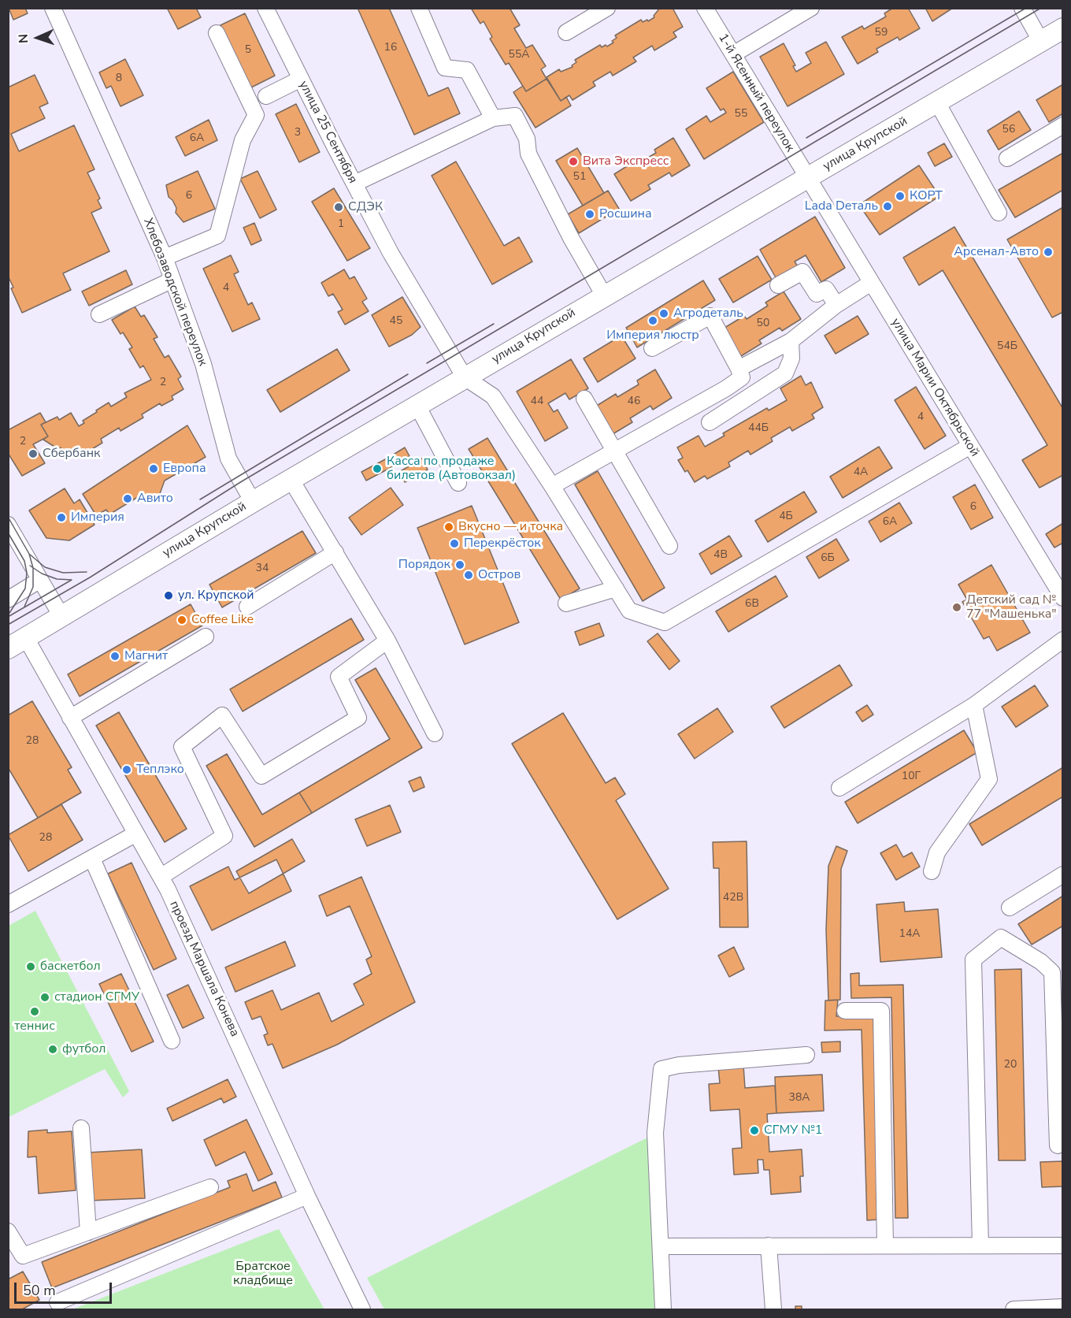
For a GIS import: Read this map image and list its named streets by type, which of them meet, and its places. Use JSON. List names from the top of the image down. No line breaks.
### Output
{"streets":{"main road":["улица Крупской"],"street":["1-й Ясенный переулок","улица 25 Сентября","Хлебозаводской переулок","улица Марии Октябрьской","проезд Маршала Конева"]},"crossings":[["1-й Ясенный переулок","улица Крупской"],["1-й Ясенный переулок","улица Марии Октябрьской"],["улица 25 Сентября","улица Крупской"],["улица Крупской","Хлебозаводской переулок"],["улица Крупской","улица Марии Октябрьской"],["улица Крупской","проезд Маршала Конева"]],"parks":["Братское кладбище"],"places":["Вита Экспресс","КОРТ","Lada Dеталь","СДЭК","Росшина","Арсенал-Авто","Агродеталь","Империя люстр","Сбербанк","Европа","Касса по продаже билетов (Автовокзал)","Авито","Империя","Вкусно — и точка","Перекрёсток","Порядок","Остров","ул. Крупской","Детский сад № 77 \"Машенька\"","Coffee Like","Магнит","Теплэко","баскетбол","стадион СГМУ","теннис","футбол","СГМУ №1"],"house_numbers":["59","16","5","55А","8","55","56","3","6А","51","6","1","4","45","50","54Б","2","44","46","4","44Б","2","4А","6","4Б","6А","4В","6Б","34","6В","28","10Г","28","42В","14А","20","38А"],"scale_bar":"50 m","north":"left"}
